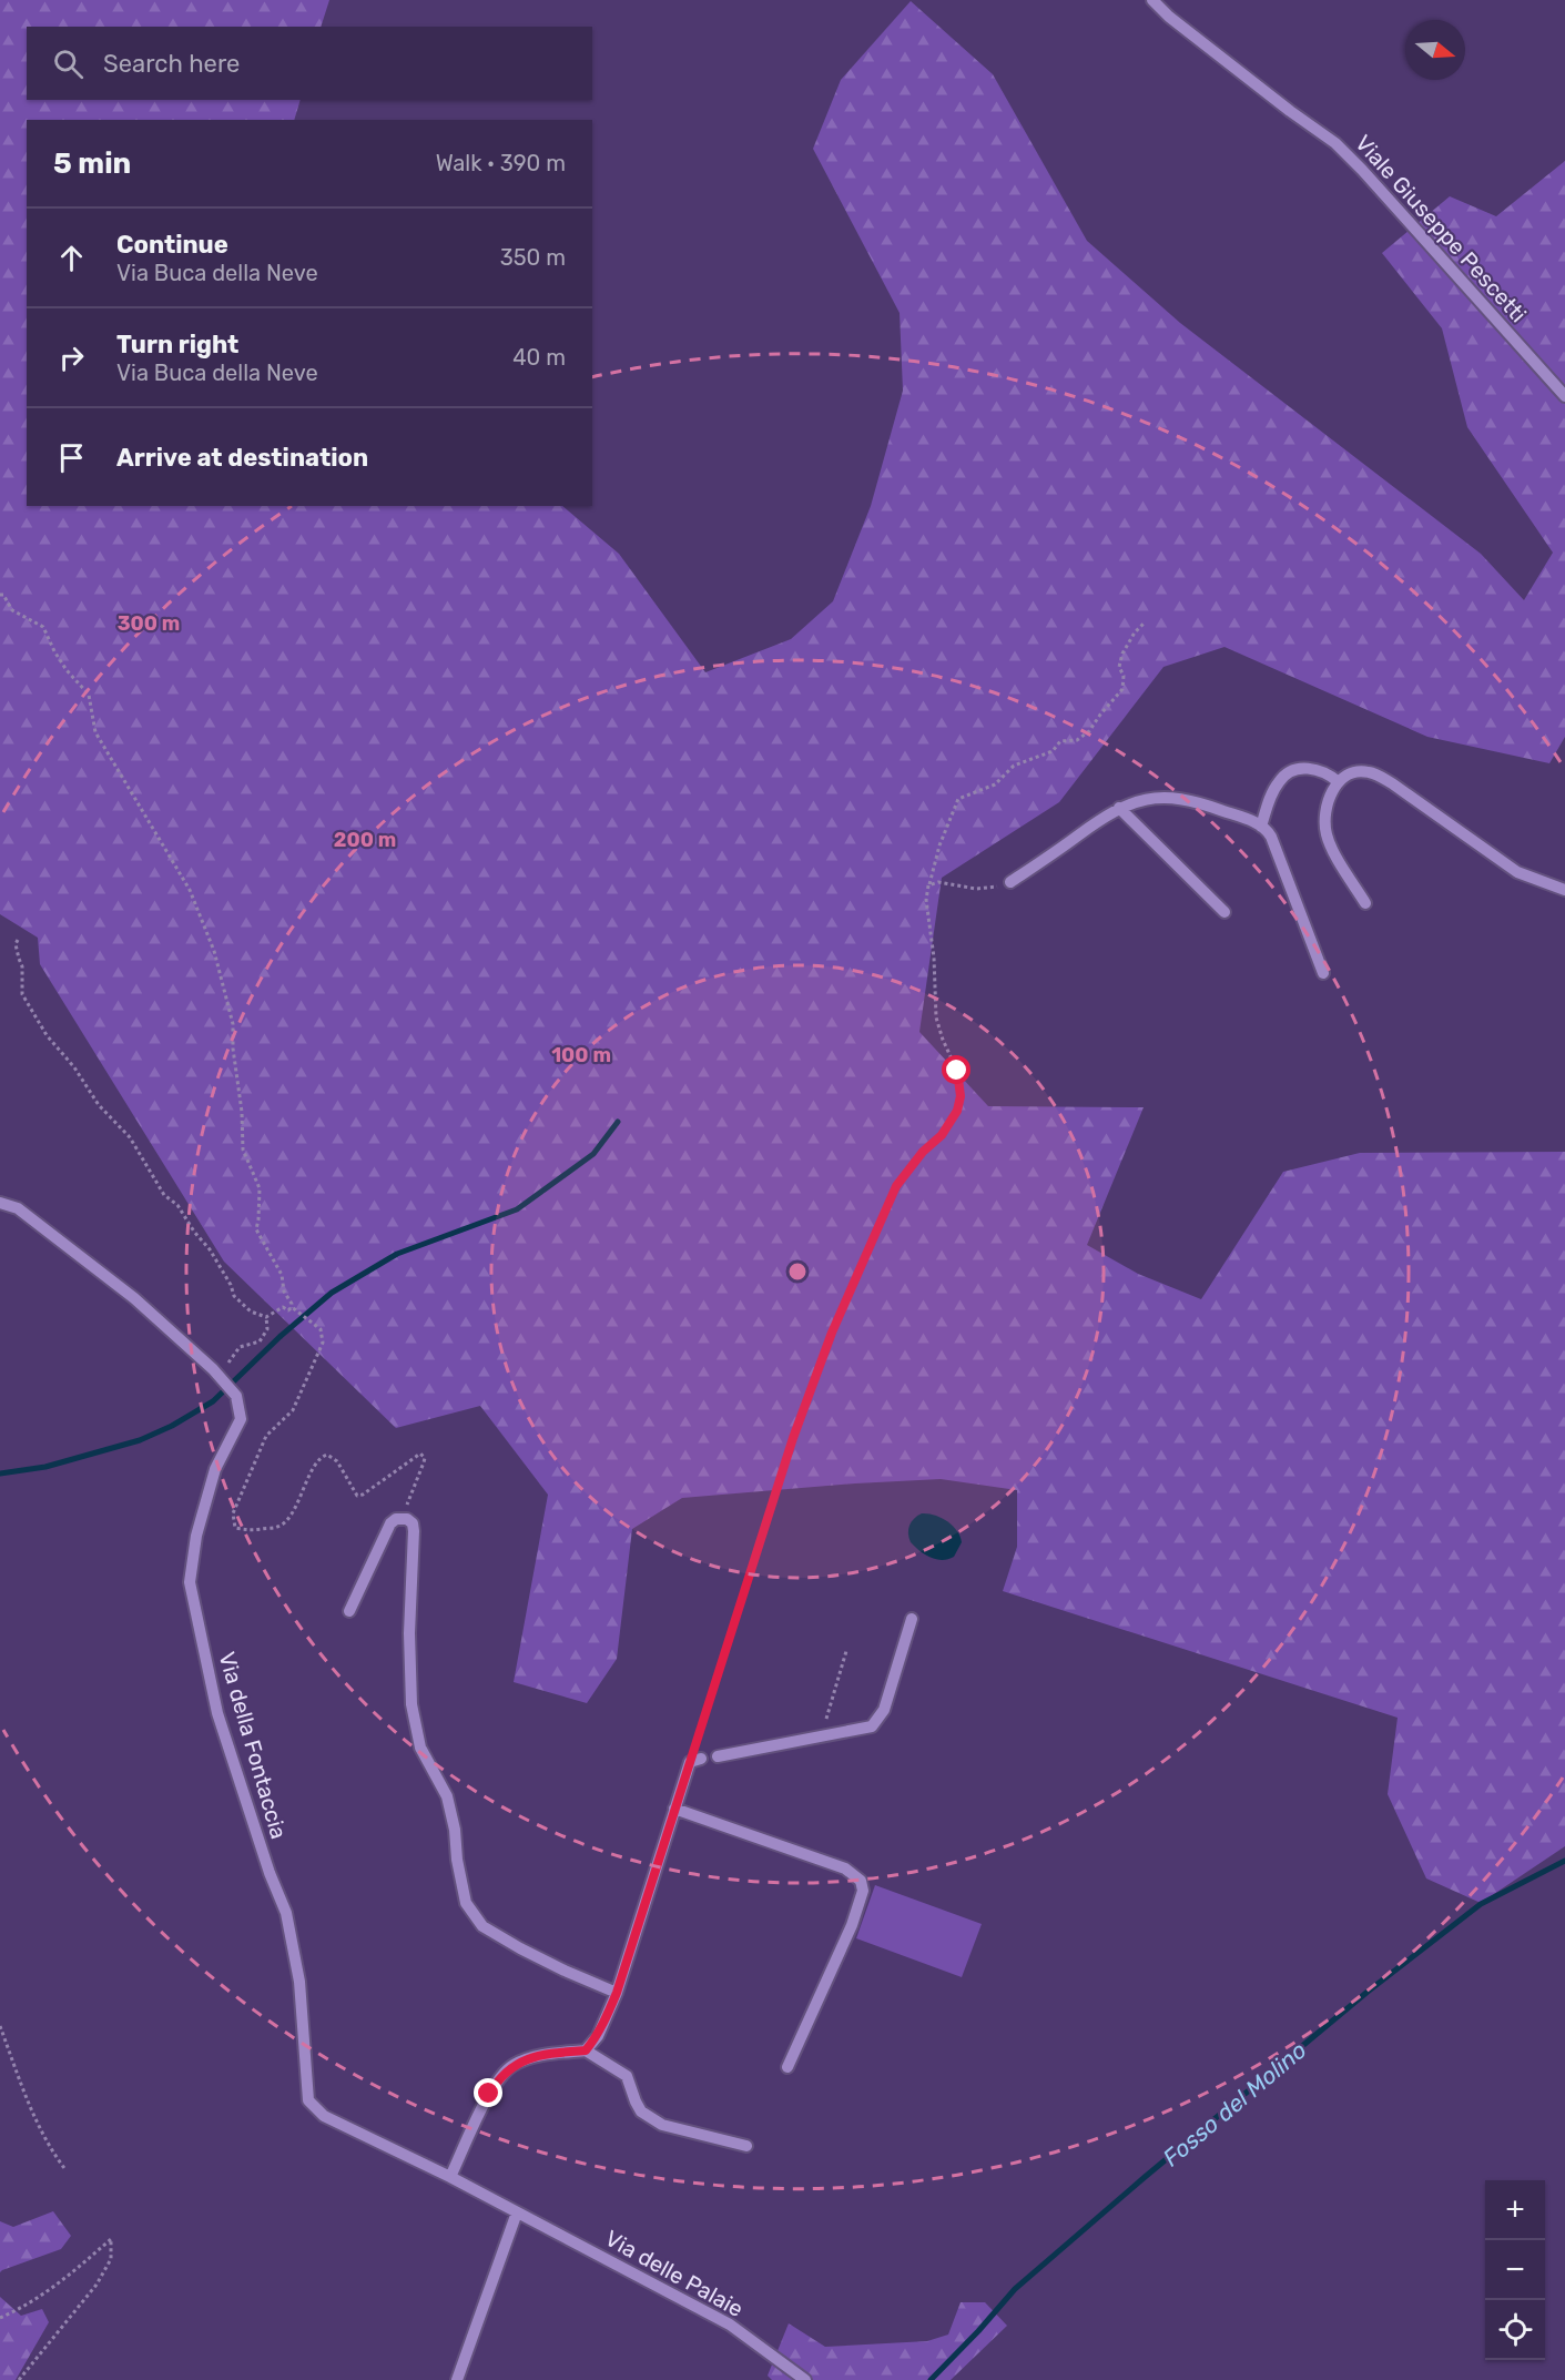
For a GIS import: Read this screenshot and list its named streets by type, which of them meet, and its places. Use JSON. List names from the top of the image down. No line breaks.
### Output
{"streets":{"street":["Viale Giuseppe Pescetti","Via della Fontaccia","Via delle Palaie"]},"crossings":[["Via della Fontaccia","Via delle Palaie"]],"water":["Fosso del Molino"],"north":"right","page":{"search":"Search here","heading":["5 min","Walk · 390 m"],"list":[["Continue","Via Buca della Neve","350 m"],["Turn right","Via Buca della Neve","40 m"],"Arrive at destination"],"map_buttons":["+","−"]},"rings":["300 m","200 m","100 m"]}
